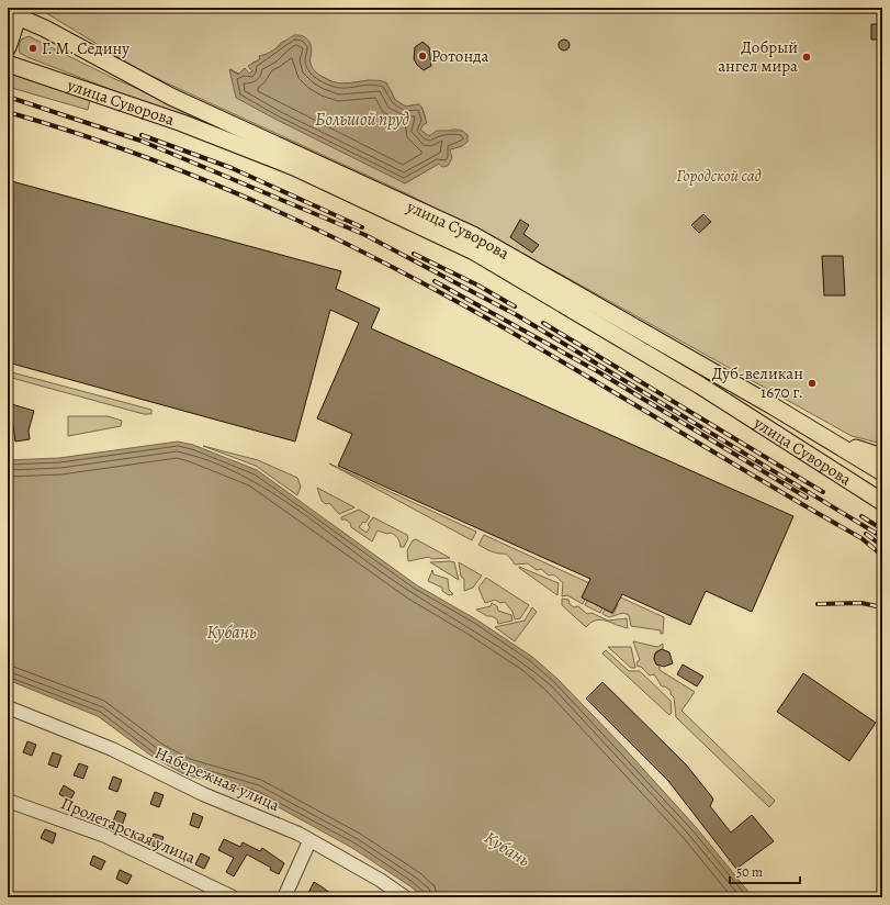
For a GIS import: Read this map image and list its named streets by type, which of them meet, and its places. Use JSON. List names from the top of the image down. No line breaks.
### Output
{"streets":{"main road":["улица Суворова"],"street":["Набережная улица","Пролетарская улица"]},"water":["Большой пруд","Кубань"],"parks":["Городской сад"],"places":["Г. М. Седину","Ротонда","Добрый ангел мира","Дуб-великан 1670 г."],"scale_bar":"50 m"}
